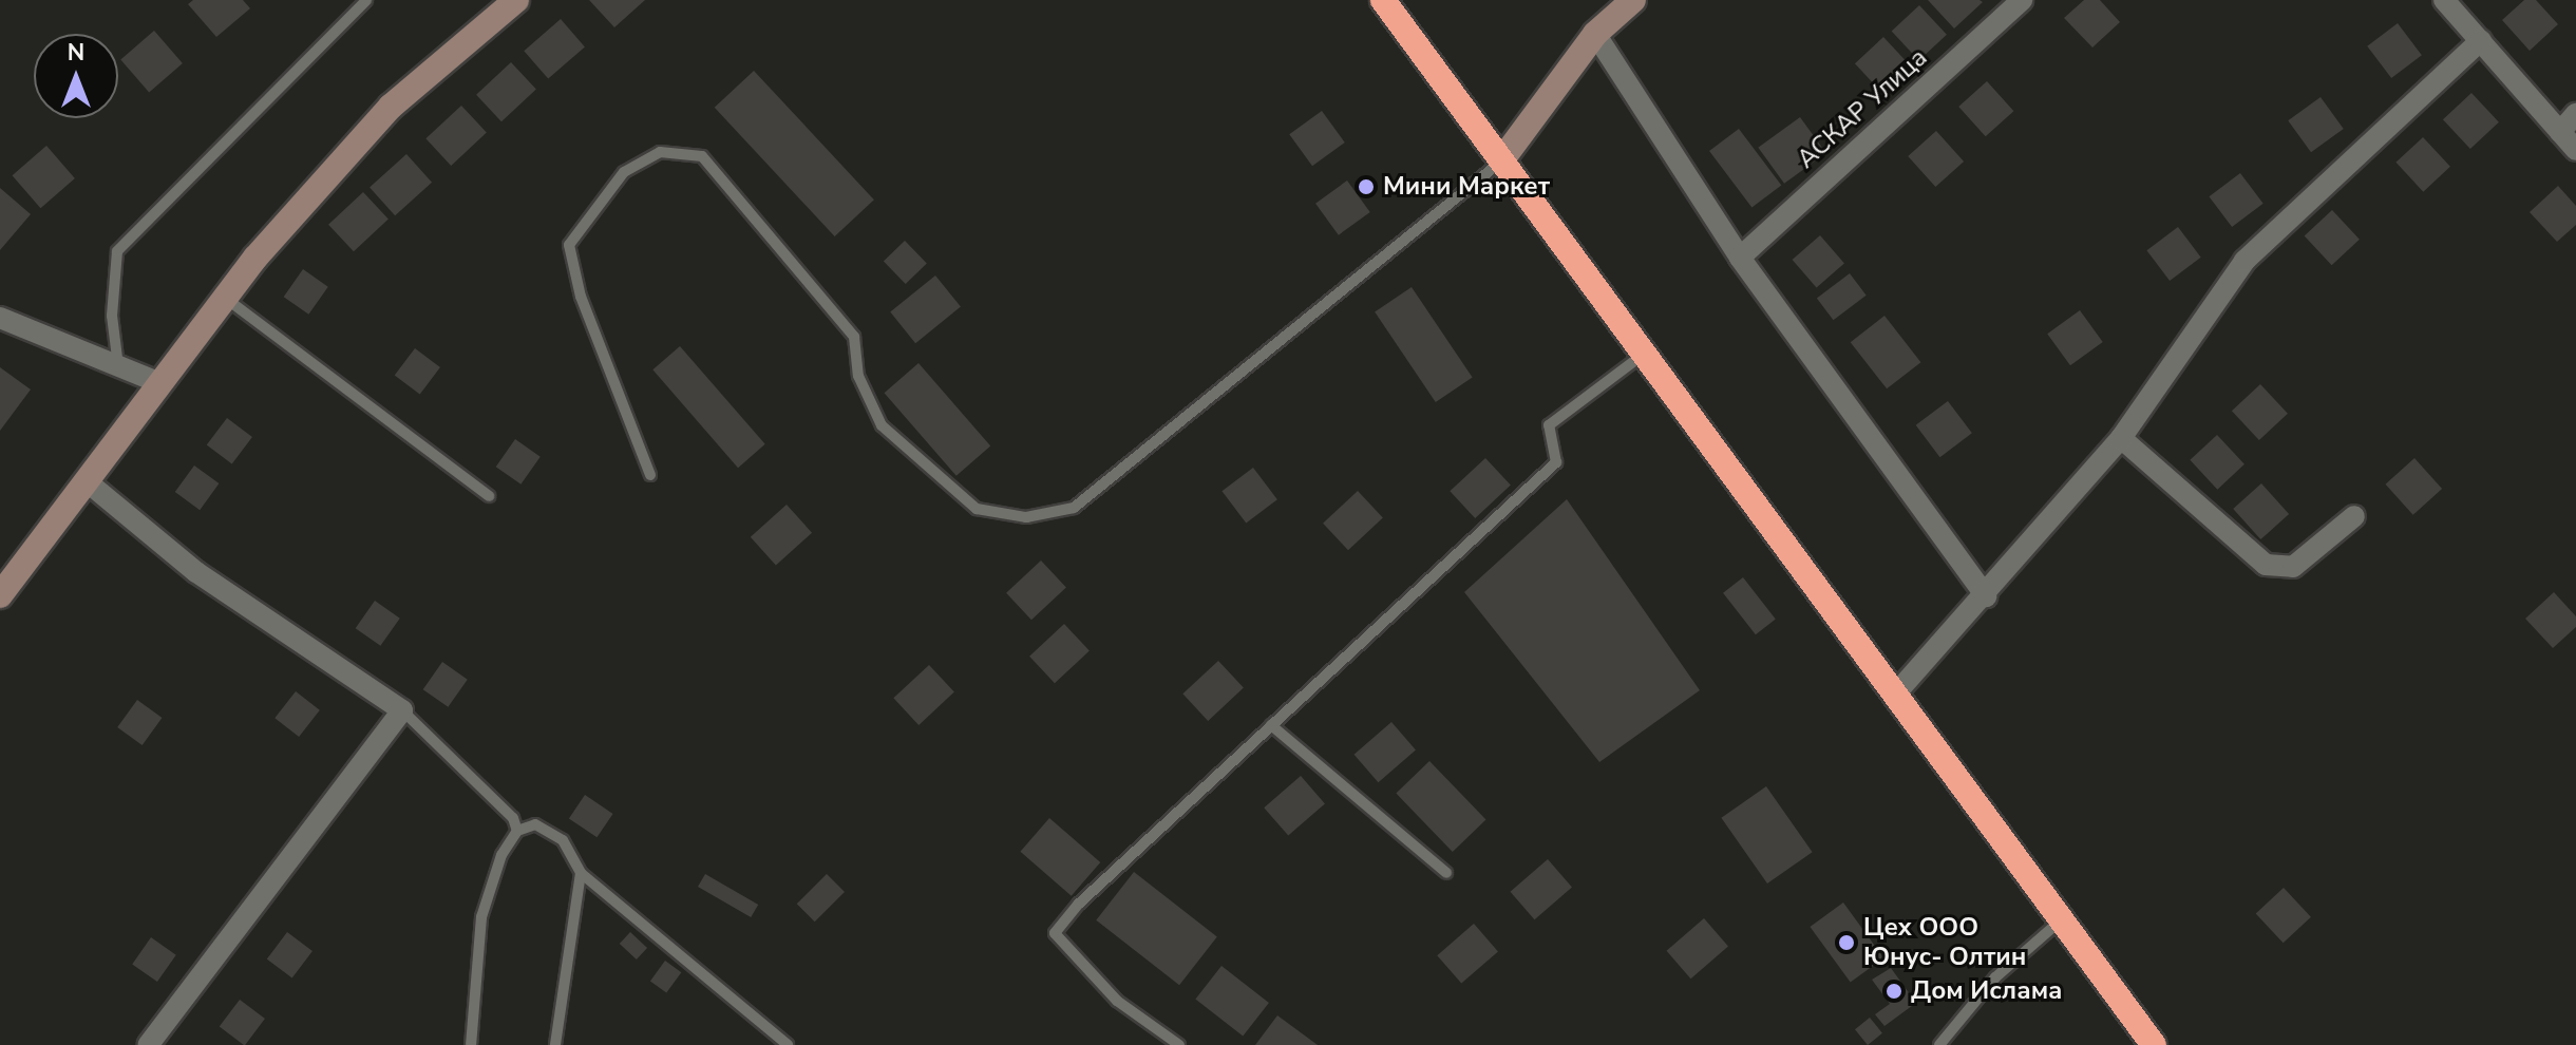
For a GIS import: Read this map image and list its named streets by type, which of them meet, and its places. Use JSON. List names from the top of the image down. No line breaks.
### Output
{"streets":{"street":["АСКАР Улица"]},"places":["Мини Маркет","Цех ООО Юнус- Олтин","Дом Ислама"],"north":"top"}
